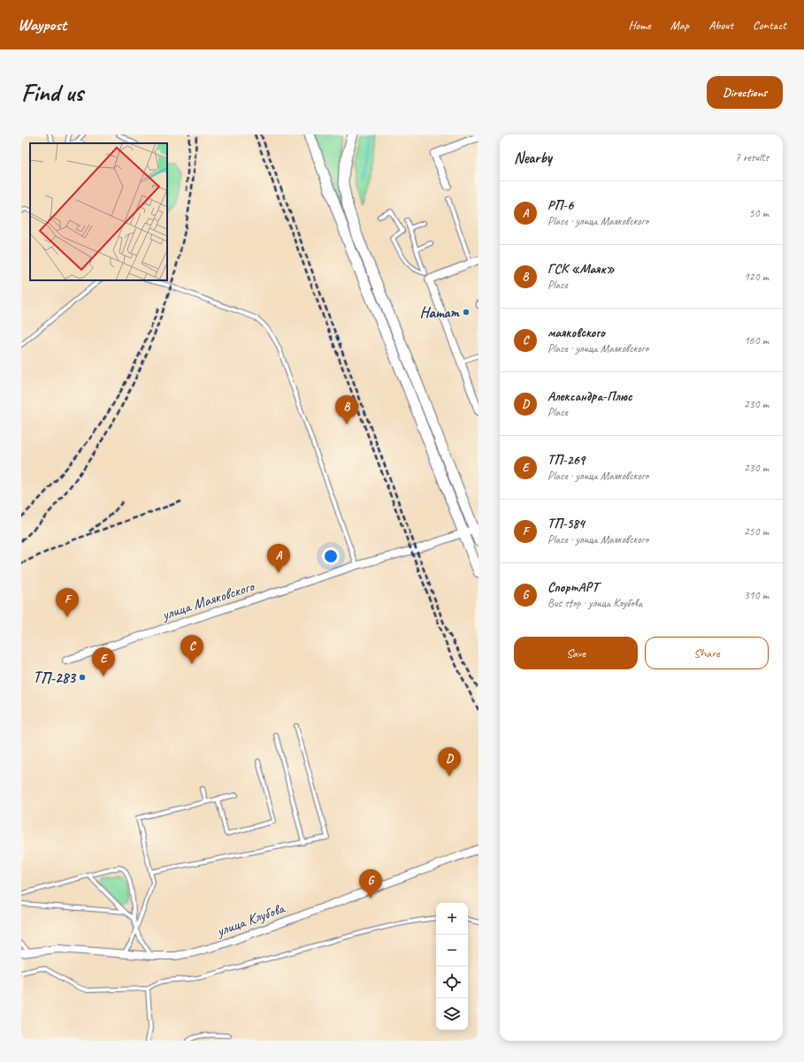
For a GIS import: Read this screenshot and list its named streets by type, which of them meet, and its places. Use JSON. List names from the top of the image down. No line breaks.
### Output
{"streets":{"street":["улица Маяковского","улица Клубова"]},"places":["Hamam","ТП-283"],"page":{"header":"Waypost","nav":["Home","Map","About","Contact"],"buttons":["Directions",["Save","Share"]],"title":"Find us","heading":["Nearby","7 results"],"list":[{"mark":"A","name":"РП-6","note":"Place · улица Маяковского","value":"50 m"},{"mark":"B","name":"ГСК «Маяк»","note":"Place","value":"120 m"},{"mark":"C","name":"маяковского","note":"Place · улица Маяковского","value":"160 m"},{"mark":"D","name":"Александра-Плюс","note":"Place","value":"230 m"},{"mark":"E","name":"ТП-269","note":"Place · улица Маяковского","value":"230 m"},{"mark":"F","name":"ТП-584","note":"Place · улица Маяковского","value":"250 m"},{"mark":"G","name":"СпортАРТ","note":"Bus stop · улица Клубова","value":"310 m"}],"pins":["B","A","F","C","E","D","G"],"map_buttons":["+","−"]}}
